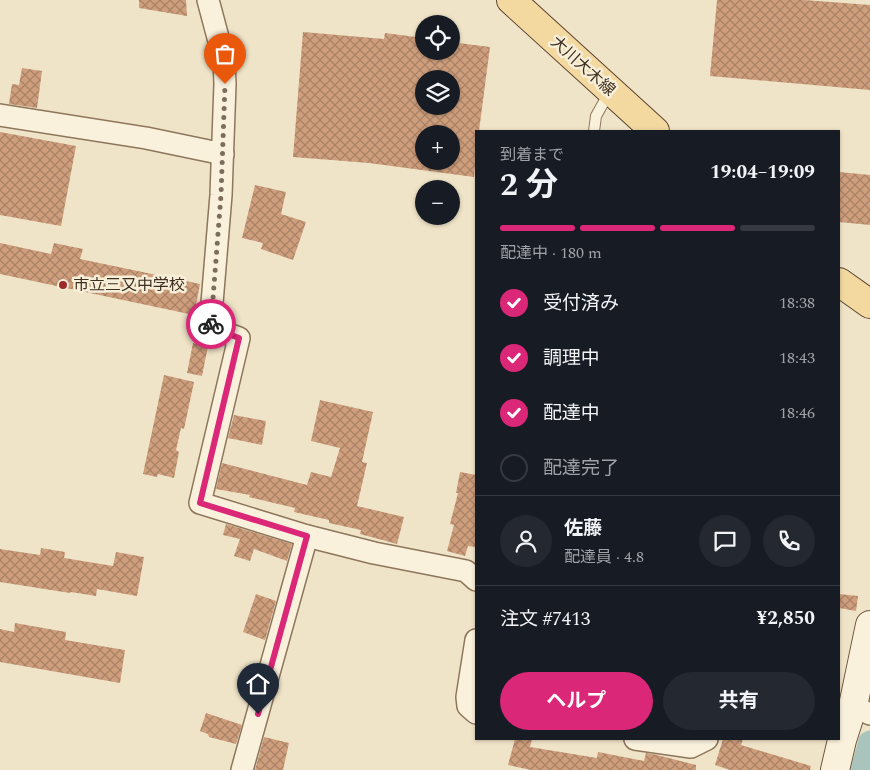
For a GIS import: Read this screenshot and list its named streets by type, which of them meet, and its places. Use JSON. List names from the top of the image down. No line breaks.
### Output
{"streets":{"main road":["大川大木線"]},"places":["市立三又中学校"],"page":{"map_buttons":["+","−"],"heading":["2 分","到着まで","19:04–19:09"],"panel":["佐藤","配達員 · 4.8","注文 #7413","¥2,850"],"bar":"配達中 · 180 m","list":[["受付済み","18:38"],["調理中","18:43"],["配達中","18:46"],"配達完了"],"buttons":["ヘルプ","共有"]}}
